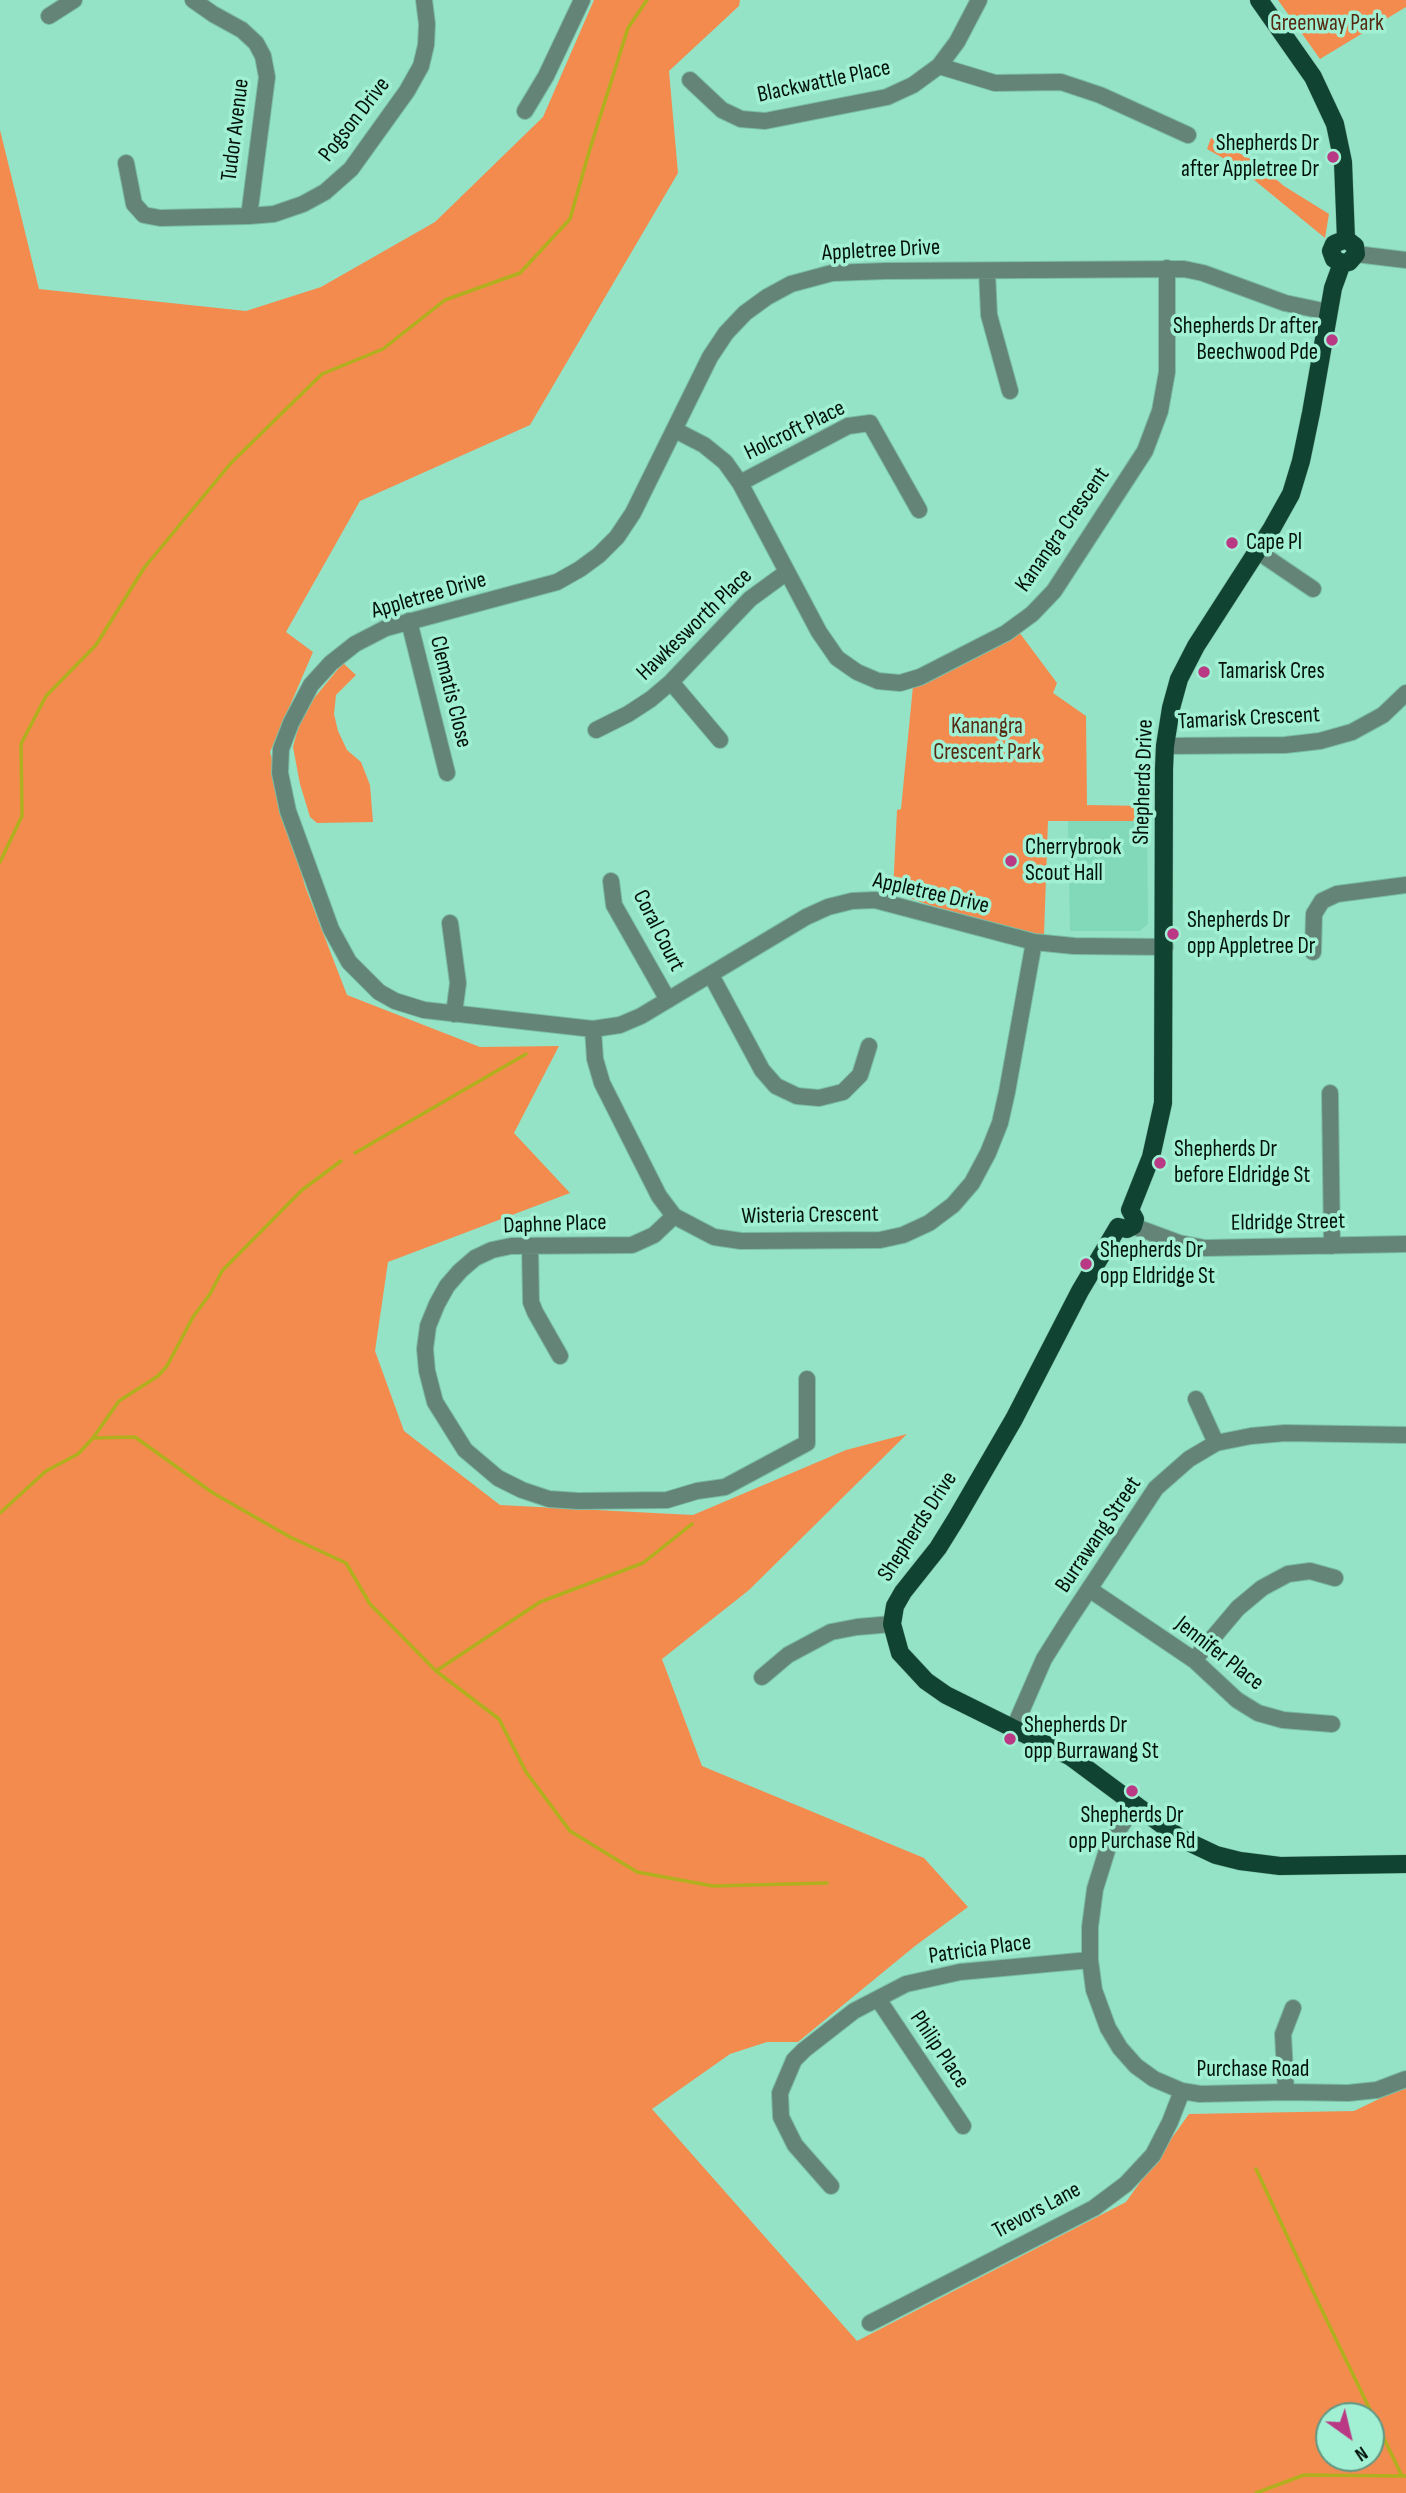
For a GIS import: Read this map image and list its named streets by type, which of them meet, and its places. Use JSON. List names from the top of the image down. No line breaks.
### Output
{"streets":{"main road":["Shepherds Drive"],"street":["Blackwattle Place","Pogson Drive","Tudor Avenue","Appletree Drive","Holcroft Place","Kanangra Crescent","Hawkesworth Place","Clematis Close","Tamarisk Crescent","Coral Court","Wisteria Crescent","Eldridge Street","Daphne Place","Burrawang Street","Jennifer Place","Patricia Place","Philip Place","Purchase Road","Trevors Lane"]},"crossings":[["Pogson Drive","Tudor Avenue"],["Appletree Drive","Kanangra Crescent"],["Appletree Drive","Clematis Close"],["Appletree Drive","Shepherds Drive"],["Appletree Drive","Coral Court"],["Appletree Drive","Wisteria Crescent"],["Holcroft Place","Kanangra Crescent"],["Kanangra Crescent","Hawkesworth Place"],["Tamarisk Crescent","Shepherds Drive"],["Shepherds Drive","Eldridge Street"],["Wisteria Crescent","Daphne Place"],["Burrawang Street","Jennifer Place"],["Patricia Place","Philip Place"],["Patricia Place","Purchase Road"],["Purchase Road","Trevors Lane"]],"parks":["Greenway Park","Kanangra Crescent Park"],"places":["Shepherds Dr after Appletree Dr","Shepherds Dr after Beechwood Pde","Cape Pl","Tamarisk Cres","Cherrybrook Scout Hall","Shepherds Dr opp Appletree Dr","Shepherds Dr before Eldridge St","Shepherds Dr opp Eldridge St","Shepherds Dr opp Burrawang St","Shepherds Dr opp Purchase Rd"],"north":"bottom right"}
